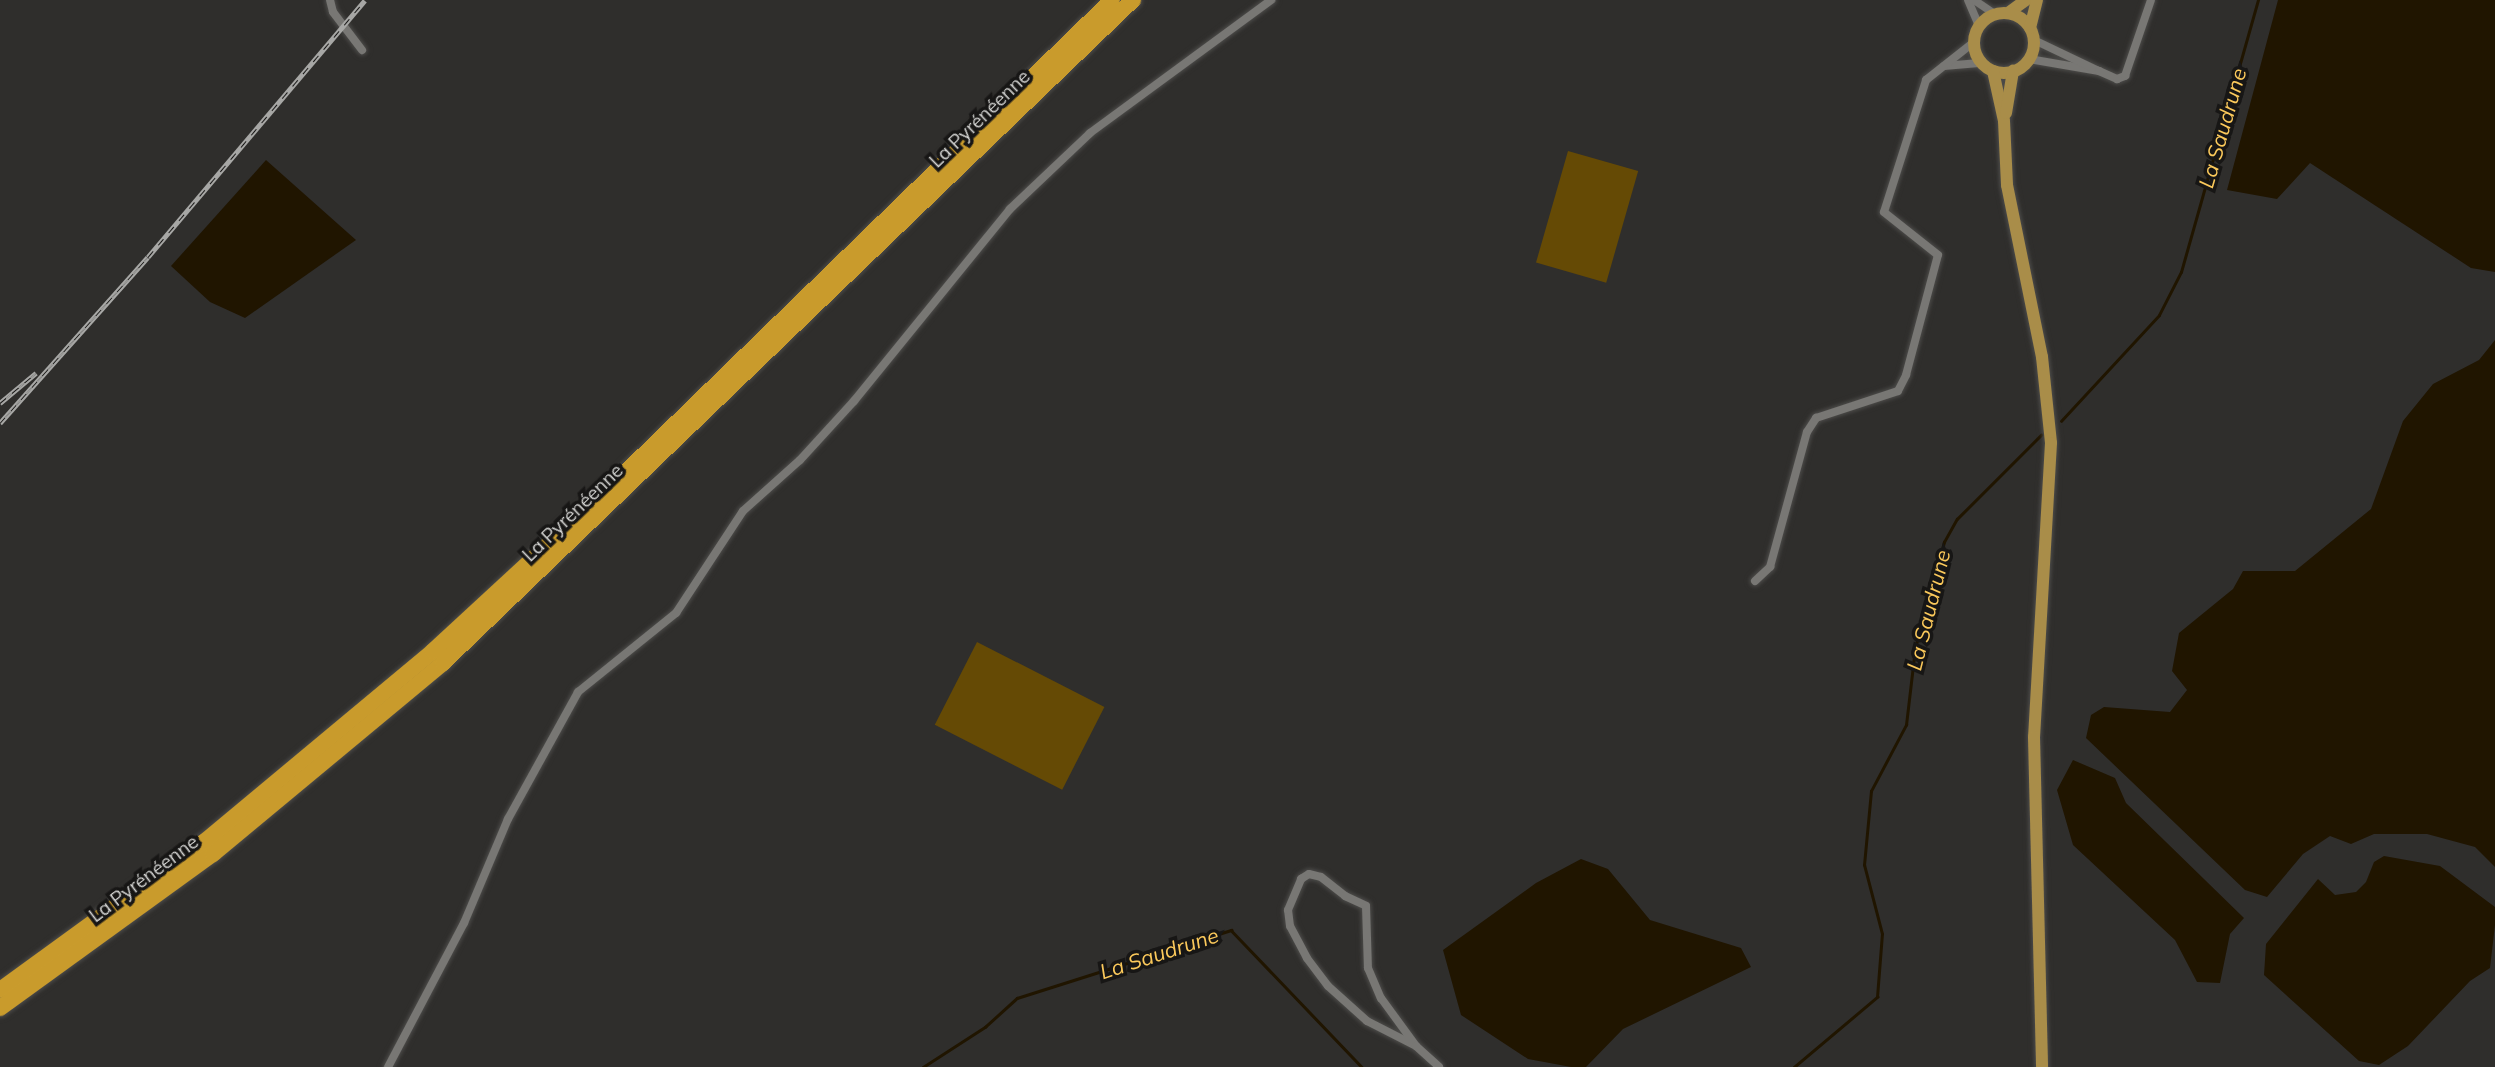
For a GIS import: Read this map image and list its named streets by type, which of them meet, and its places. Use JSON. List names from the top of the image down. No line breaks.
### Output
{"streets":{"highway":["La Pyrénéenne"]},"water":["La Saudrune"]}
